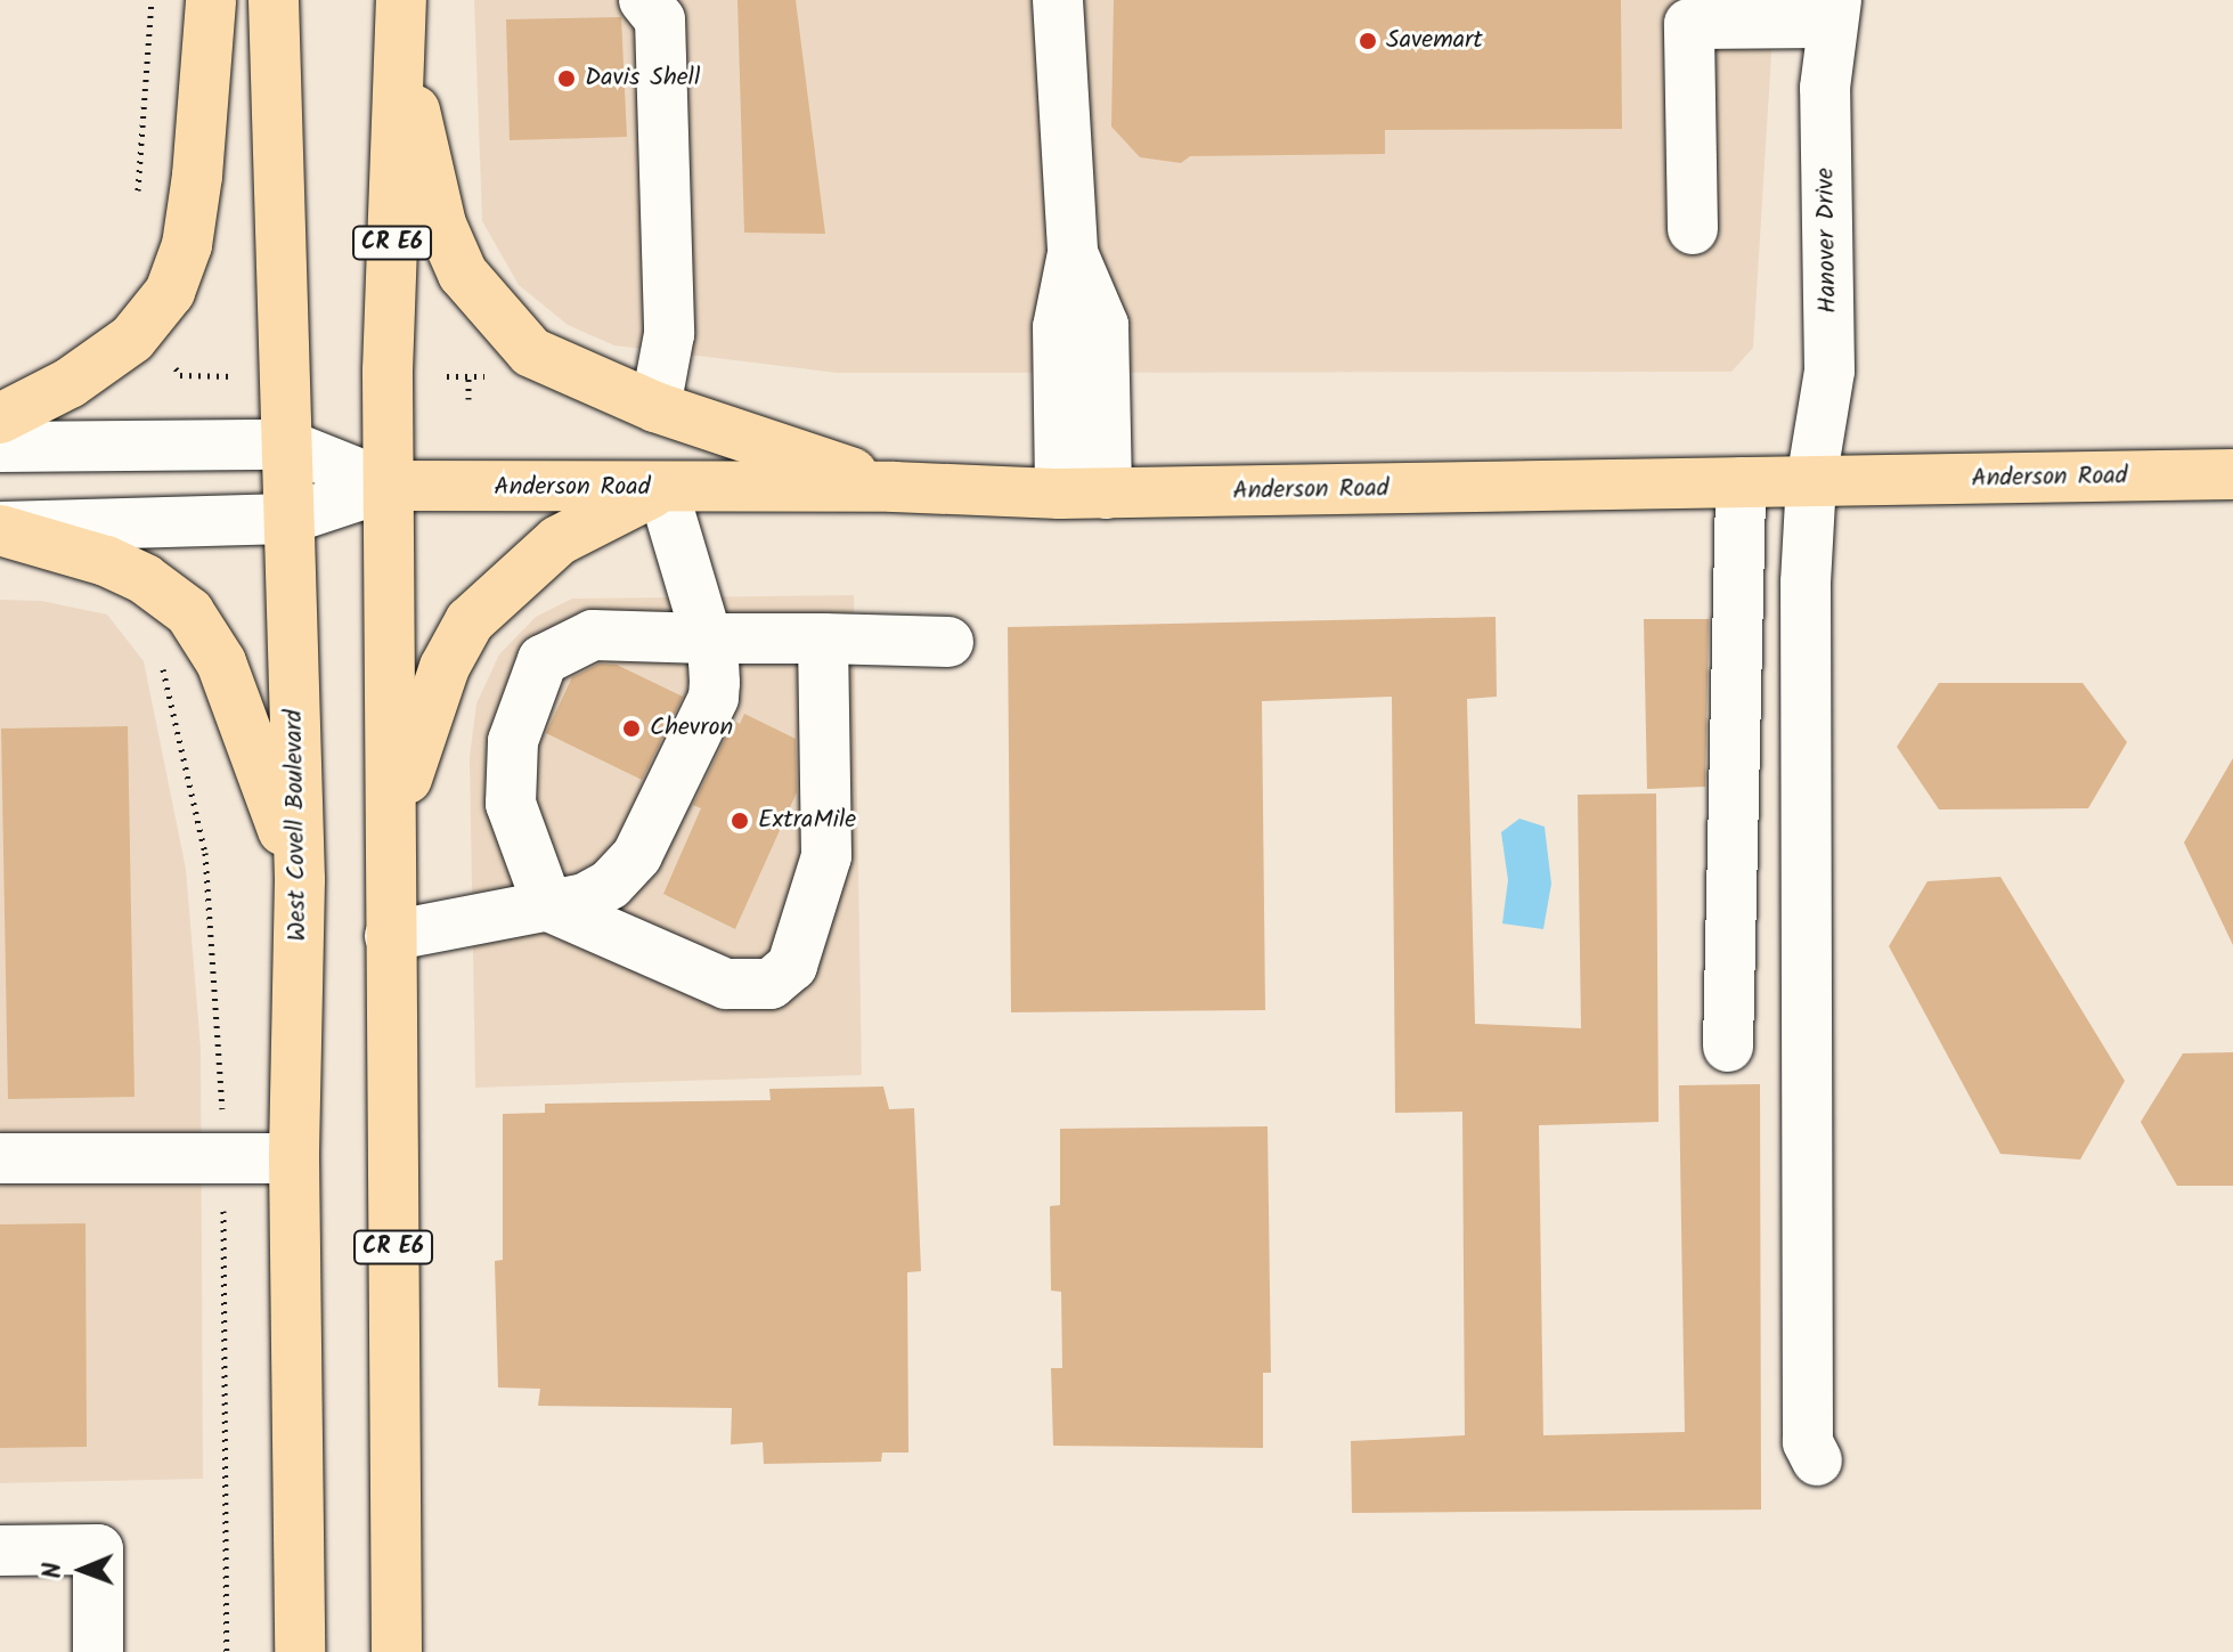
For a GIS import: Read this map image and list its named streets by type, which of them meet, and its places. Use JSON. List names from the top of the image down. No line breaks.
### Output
{"streets":{"main road":["CR E6","Anderson Road","West Covell Boulevard"],"street":["Hanover Drive"]},"crossings":[["Hanover Drive","Anderson Road"],["CR E6","Anderson Road"],["Anderson Road","West Covell Boulevard"]],"places":["Savemart","Davis Shell","Chevron","ExtraMile"],"north":"left"}
